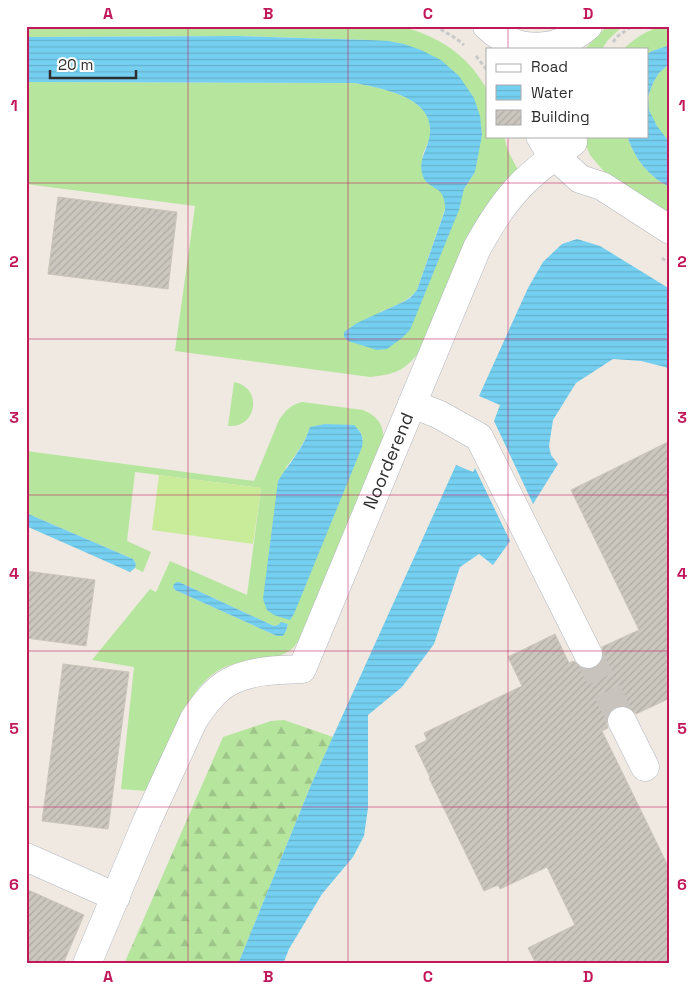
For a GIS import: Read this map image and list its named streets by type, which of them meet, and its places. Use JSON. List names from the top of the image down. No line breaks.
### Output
{"streets":{"street":["Noorderend"]},"legend":["Road","Water","Building"],"scale_bar":"20 m","grid":{"columns":["A","B","C","D"],"rows":["1","2","3","4","5","6"]}}
